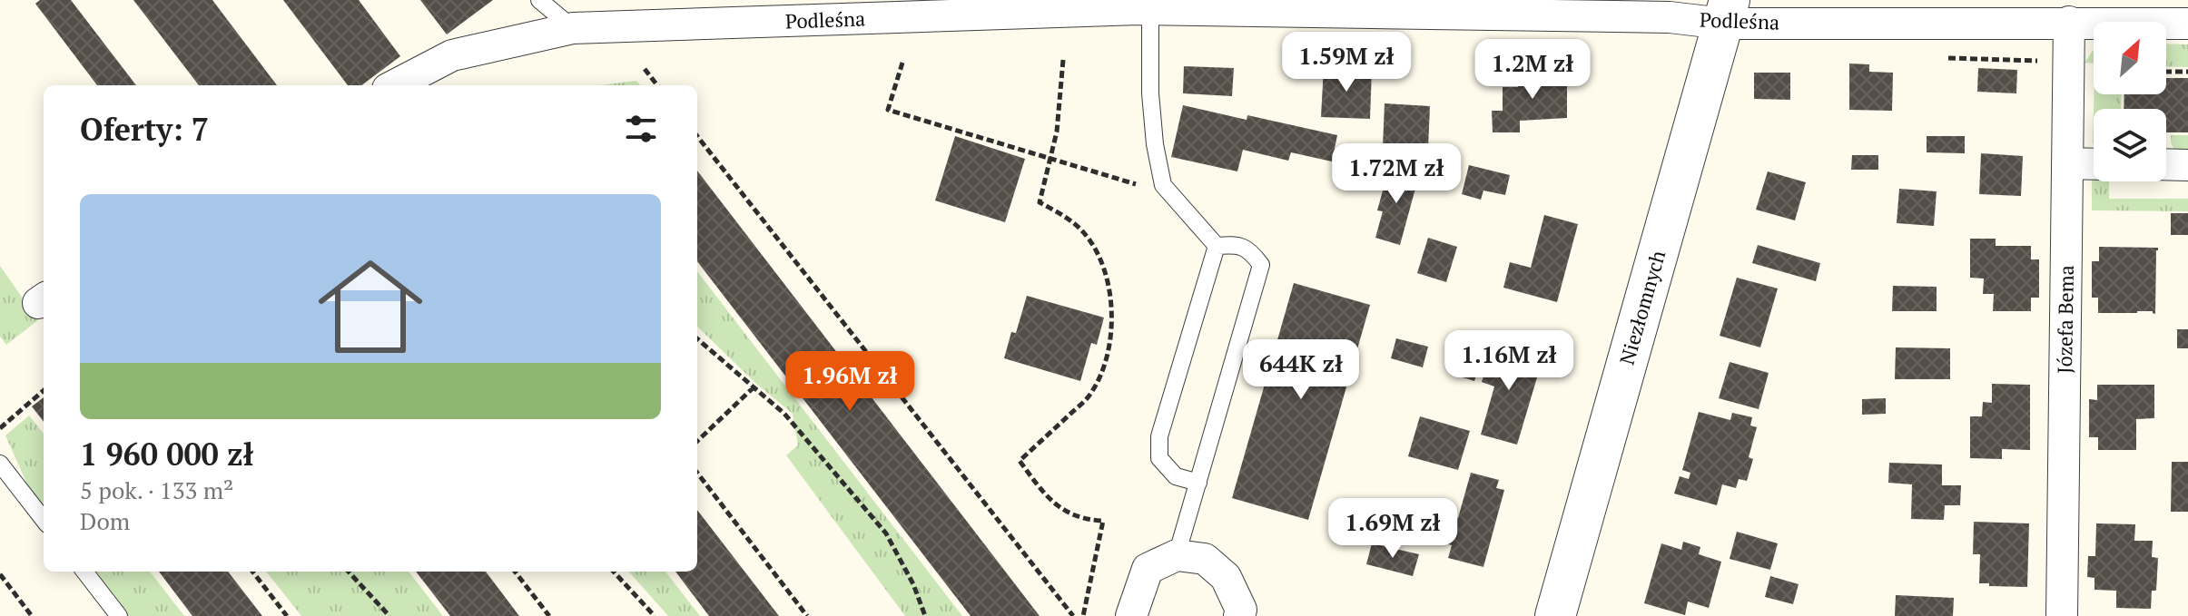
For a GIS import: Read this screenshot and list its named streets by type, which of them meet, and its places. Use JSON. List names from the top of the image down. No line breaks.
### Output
{"streets":{"street":["Podleśna","Niezłomnych","Józefa Bema"]},"crossings":[["Podleśna","Niezłomnych"],["Podleśna","Józefa Bema"]],"north":"top right","page":{"price":["1.59M zł","1.2M zł","1.72M zł","1.16M zł","644K zł","1.96M zł","1.69M zł"],"heading":"Oferty: 7","list":[{"name":"1 960 000 zł","note":"5 pok. · 133 m² · Dom"}]}}
